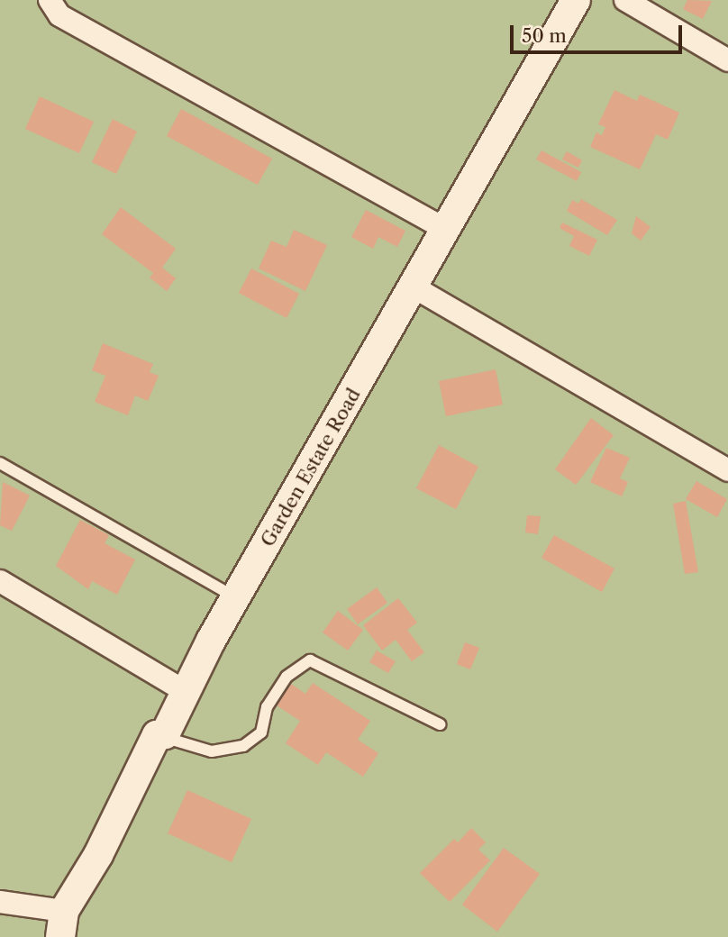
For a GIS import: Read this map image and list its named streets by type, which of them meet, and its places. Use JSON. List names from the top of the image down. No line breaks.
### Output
{"streets":{"street":["Garden Estate Road"]},"scale_bar":"50 m"}
